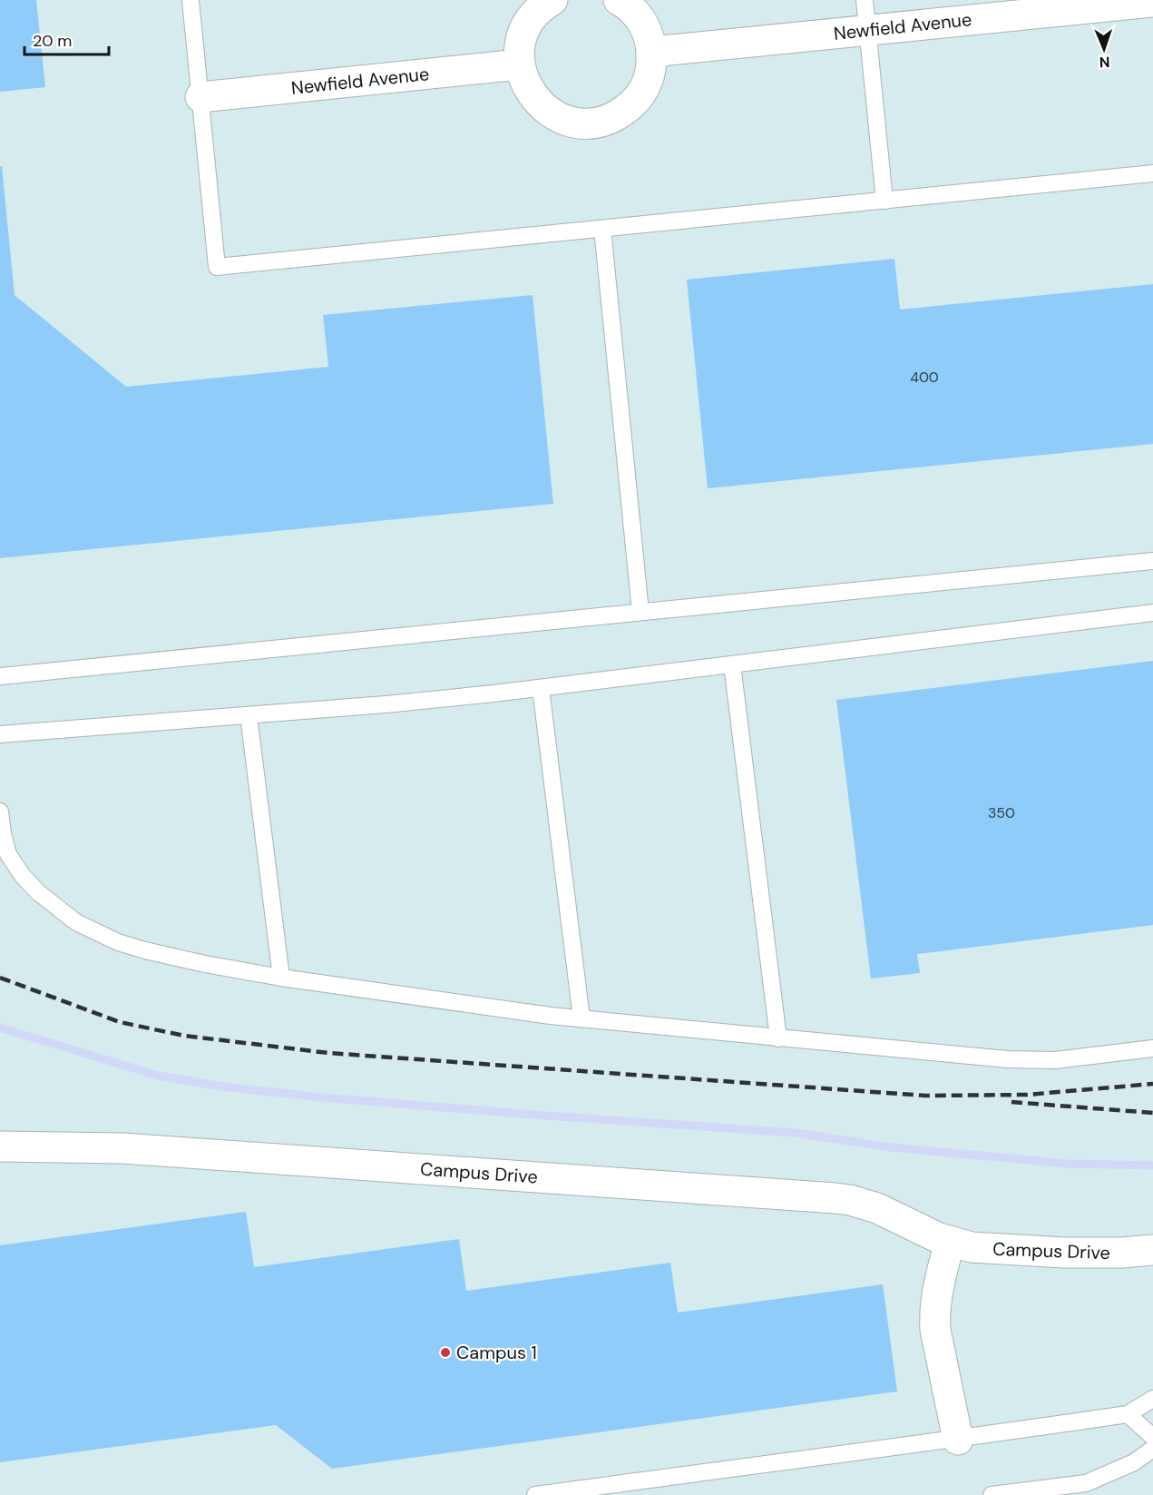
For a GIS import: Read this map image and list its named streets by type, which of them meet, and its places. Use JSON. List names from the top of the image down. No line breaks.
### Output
{"streets":{"street":["Newfield Avenue","Campus Drive"]},"places":["Campus 1"],"house_numbers":["400","350"],"scale_bar":"20 m","north":"bottom"}
